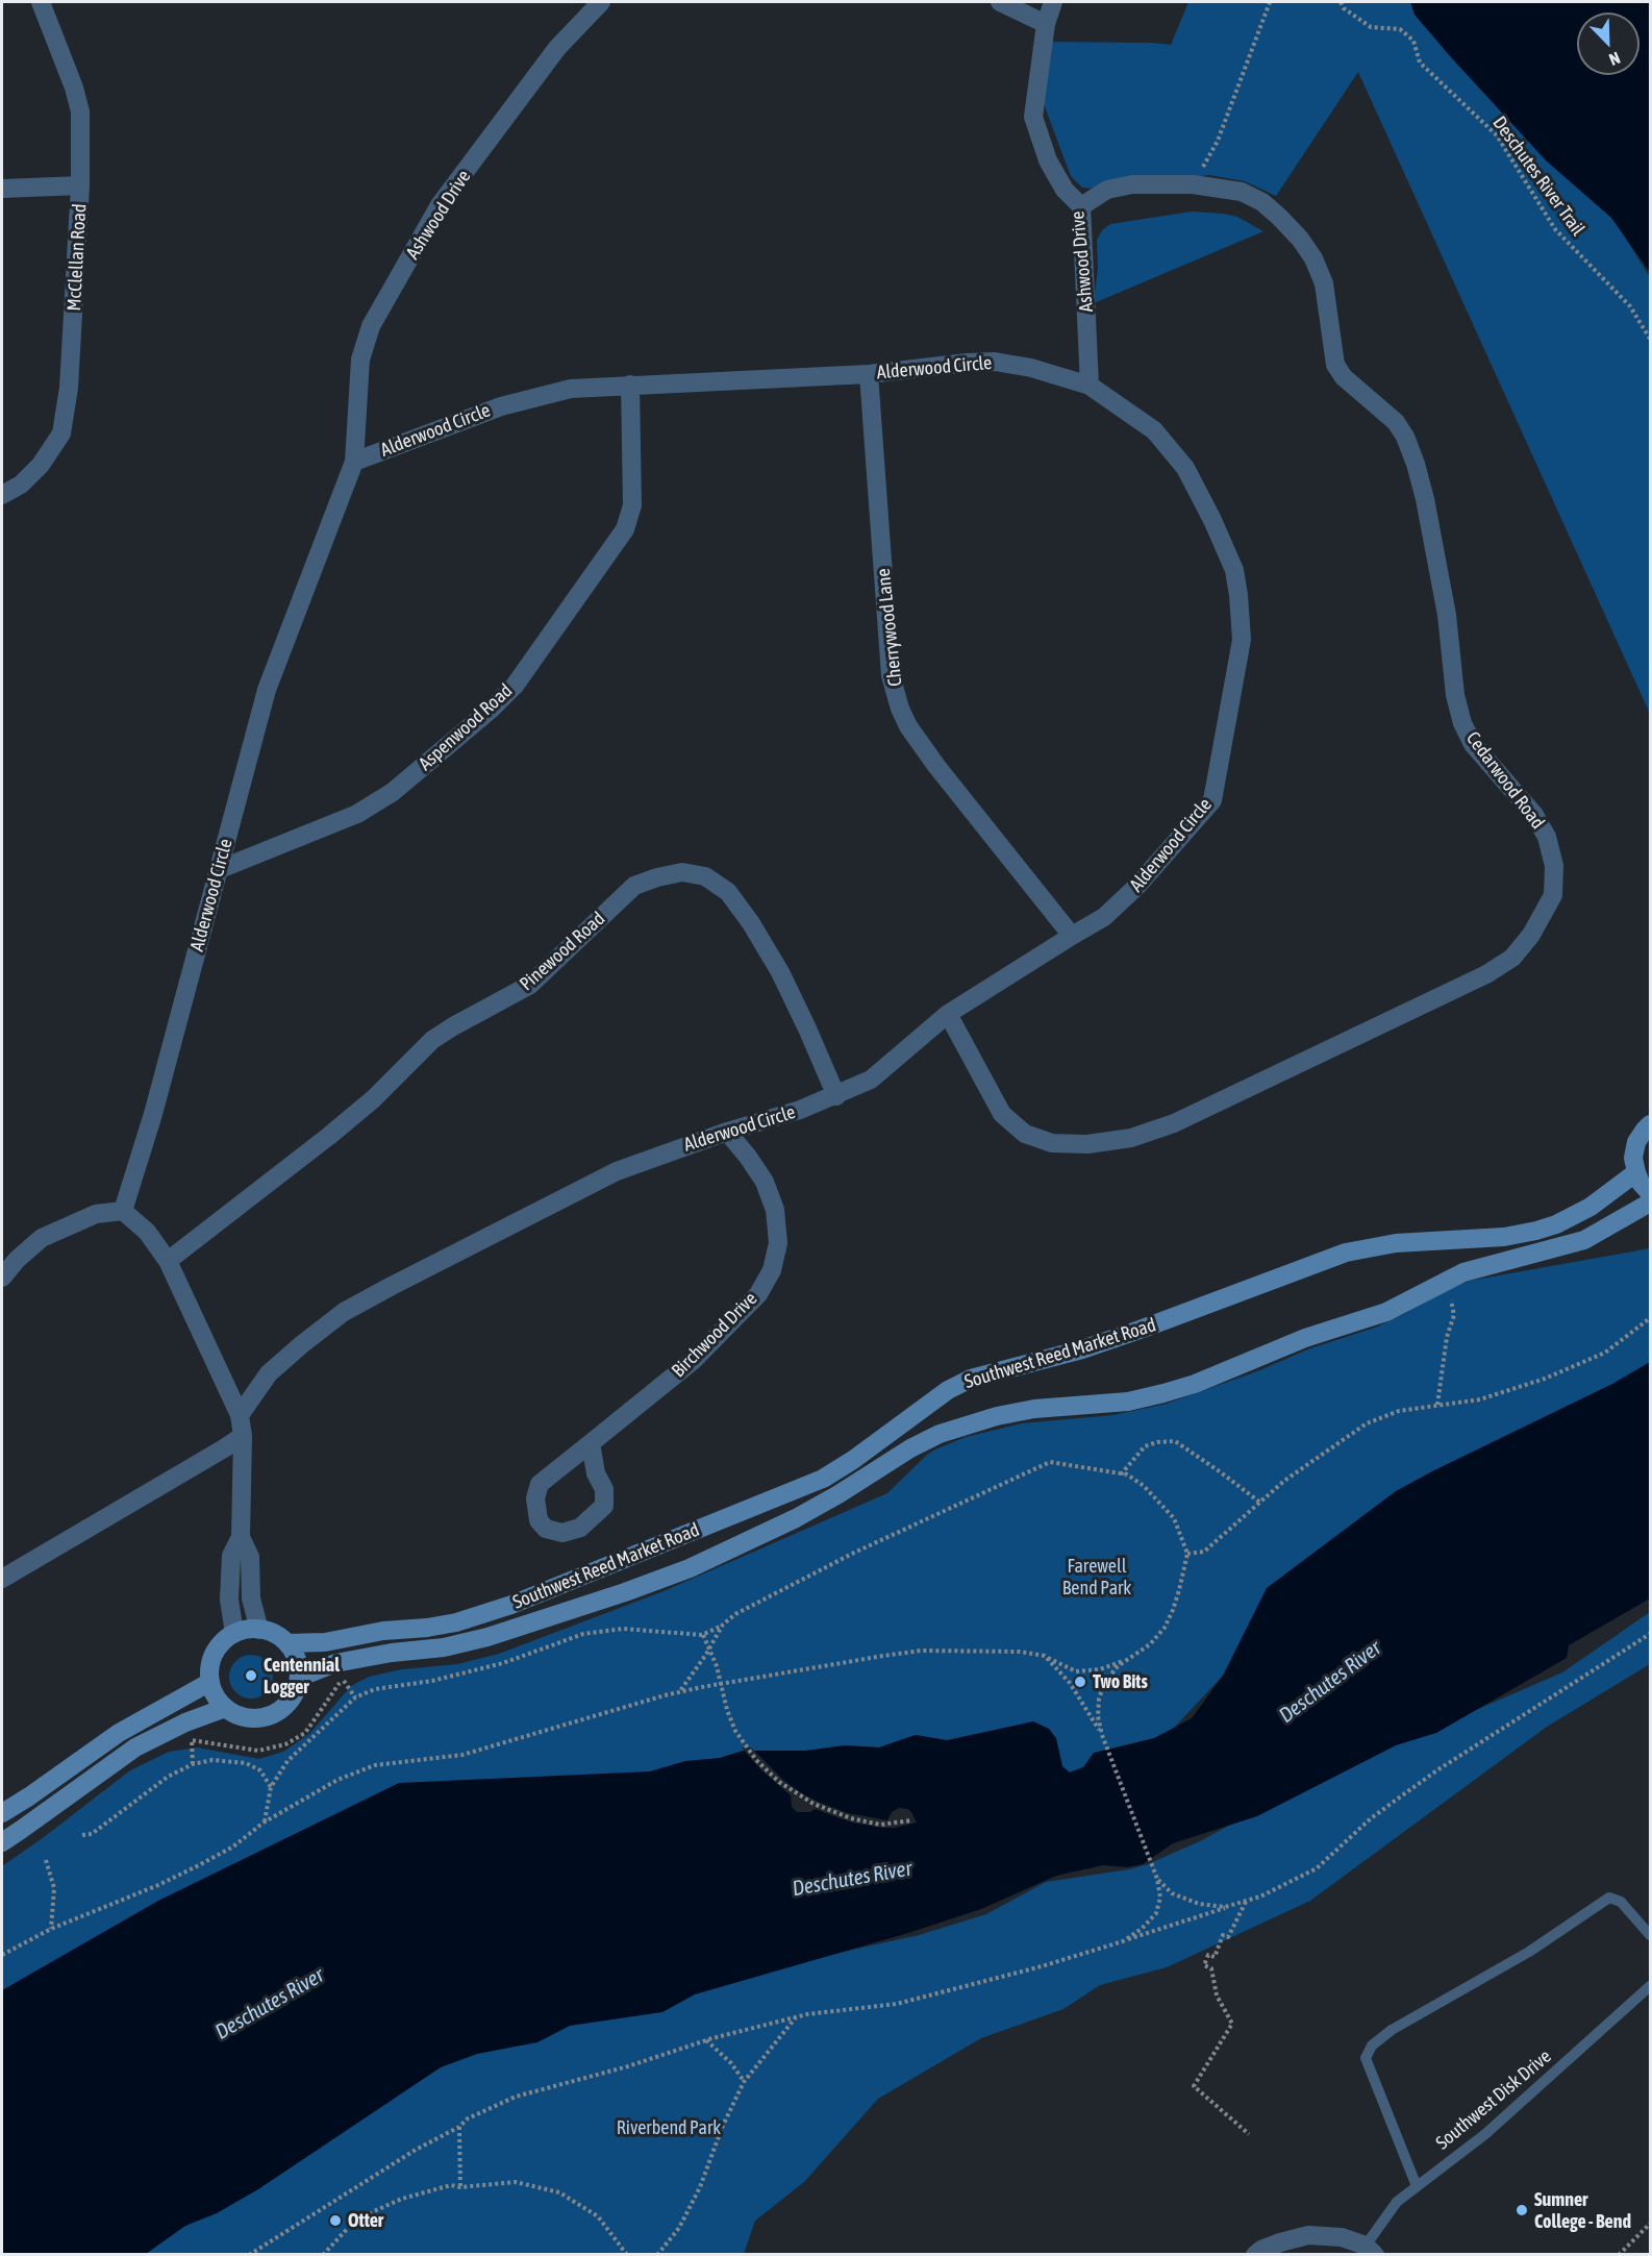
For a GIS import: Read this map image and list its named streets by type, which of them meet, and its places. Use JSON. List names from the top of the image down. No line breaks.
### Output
{"streets":{"main road":["Southwest Reed Market Road"],"street":["Ashwood Drive","McClellan Road","Alderwood Circle","Cherrywood Lane","Aspenwood Road","Cedarwood Road","Pinewood Road","Birchwood Drive"],"lane":["Southwest Disk Drive"],"path":["Deschutes River Trail"]},"crossings":[["Ashwood Drive","Alderwood Circle"],["Ashwood Drive","Cedarwood Road"],["Alderwood Circle","Cherrywood Lane"],["Alderwood Circle","Aspenwood Road"],["Alderwood Circle","Cedarwood Road"],["Alderwood Circle","Pinewood Road"],["Alderwood Circle","Birchwood Drive"]],"water":["Deschutes River"],"parks":["Farewell Bend Park","Riverbend Park"],"places":["Centennial Logger","Two Bits","Sumner College - Bend","Otter"],"north":"bottom right"}
